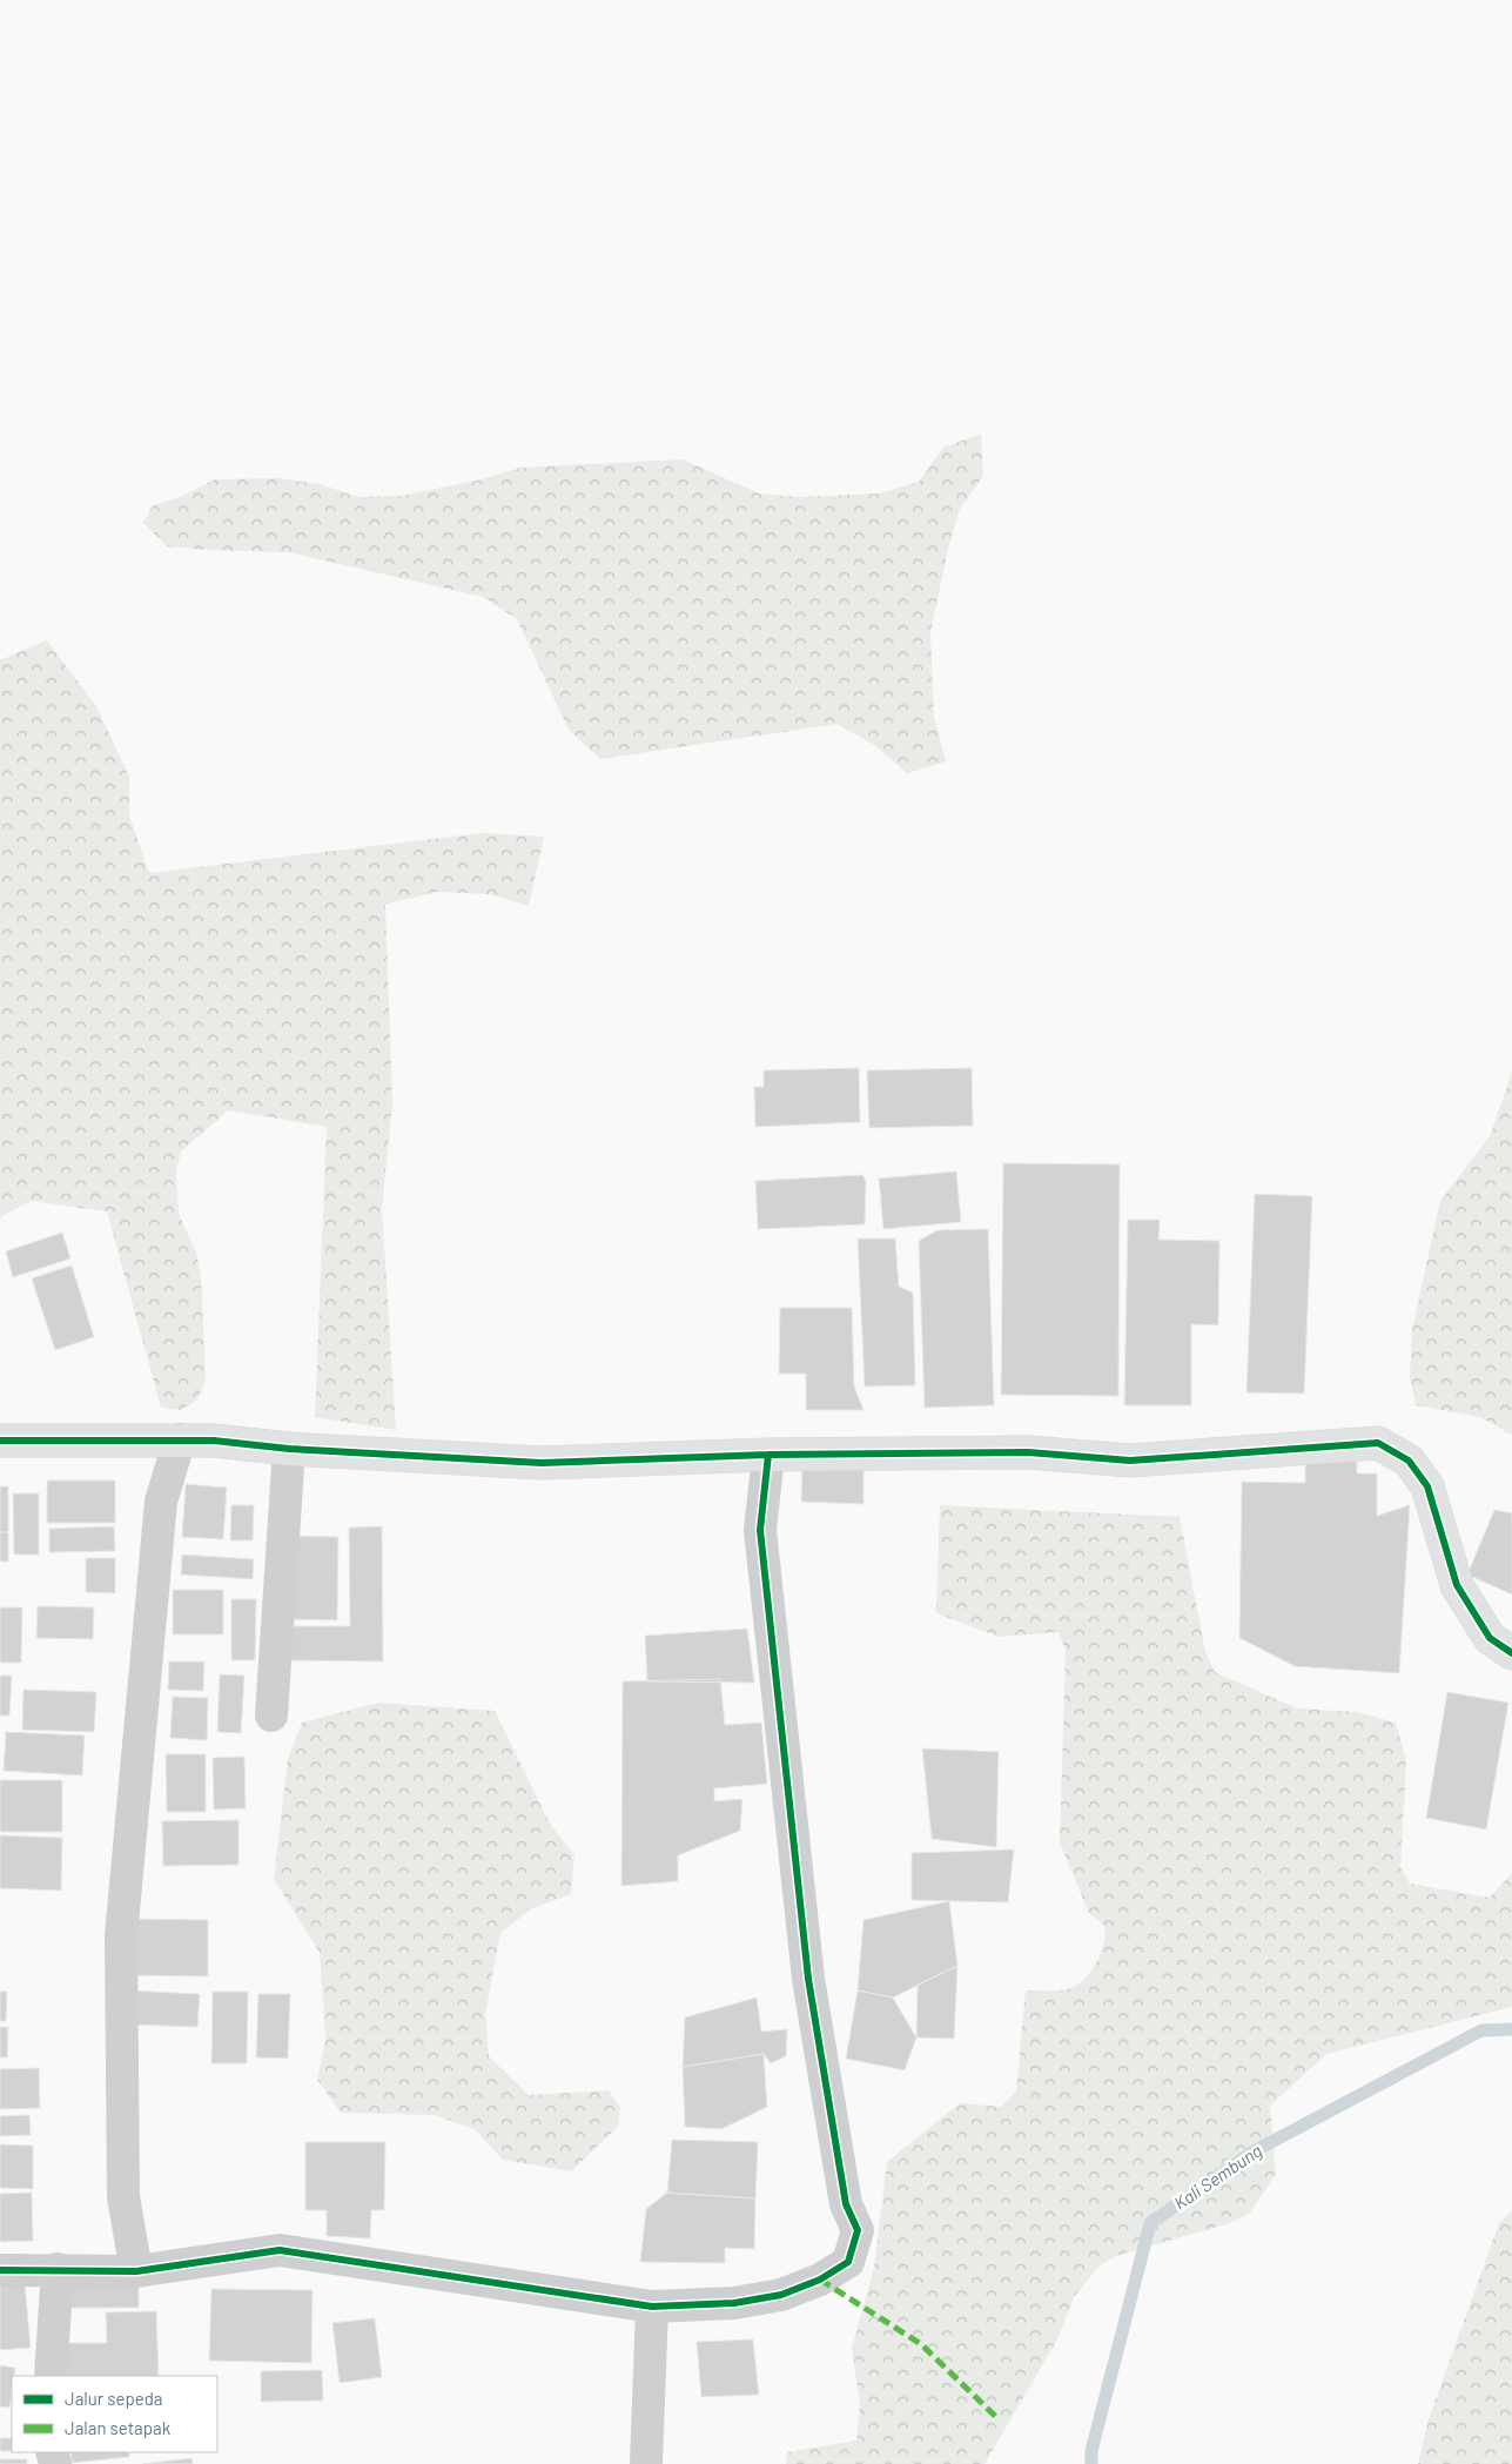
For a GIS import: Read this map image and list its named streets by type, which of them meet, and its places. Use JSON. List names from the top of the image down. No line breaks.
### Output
{"water":["Kali Sembung"],"legend":["Jalur sepeda","Jalan setapak"]}
